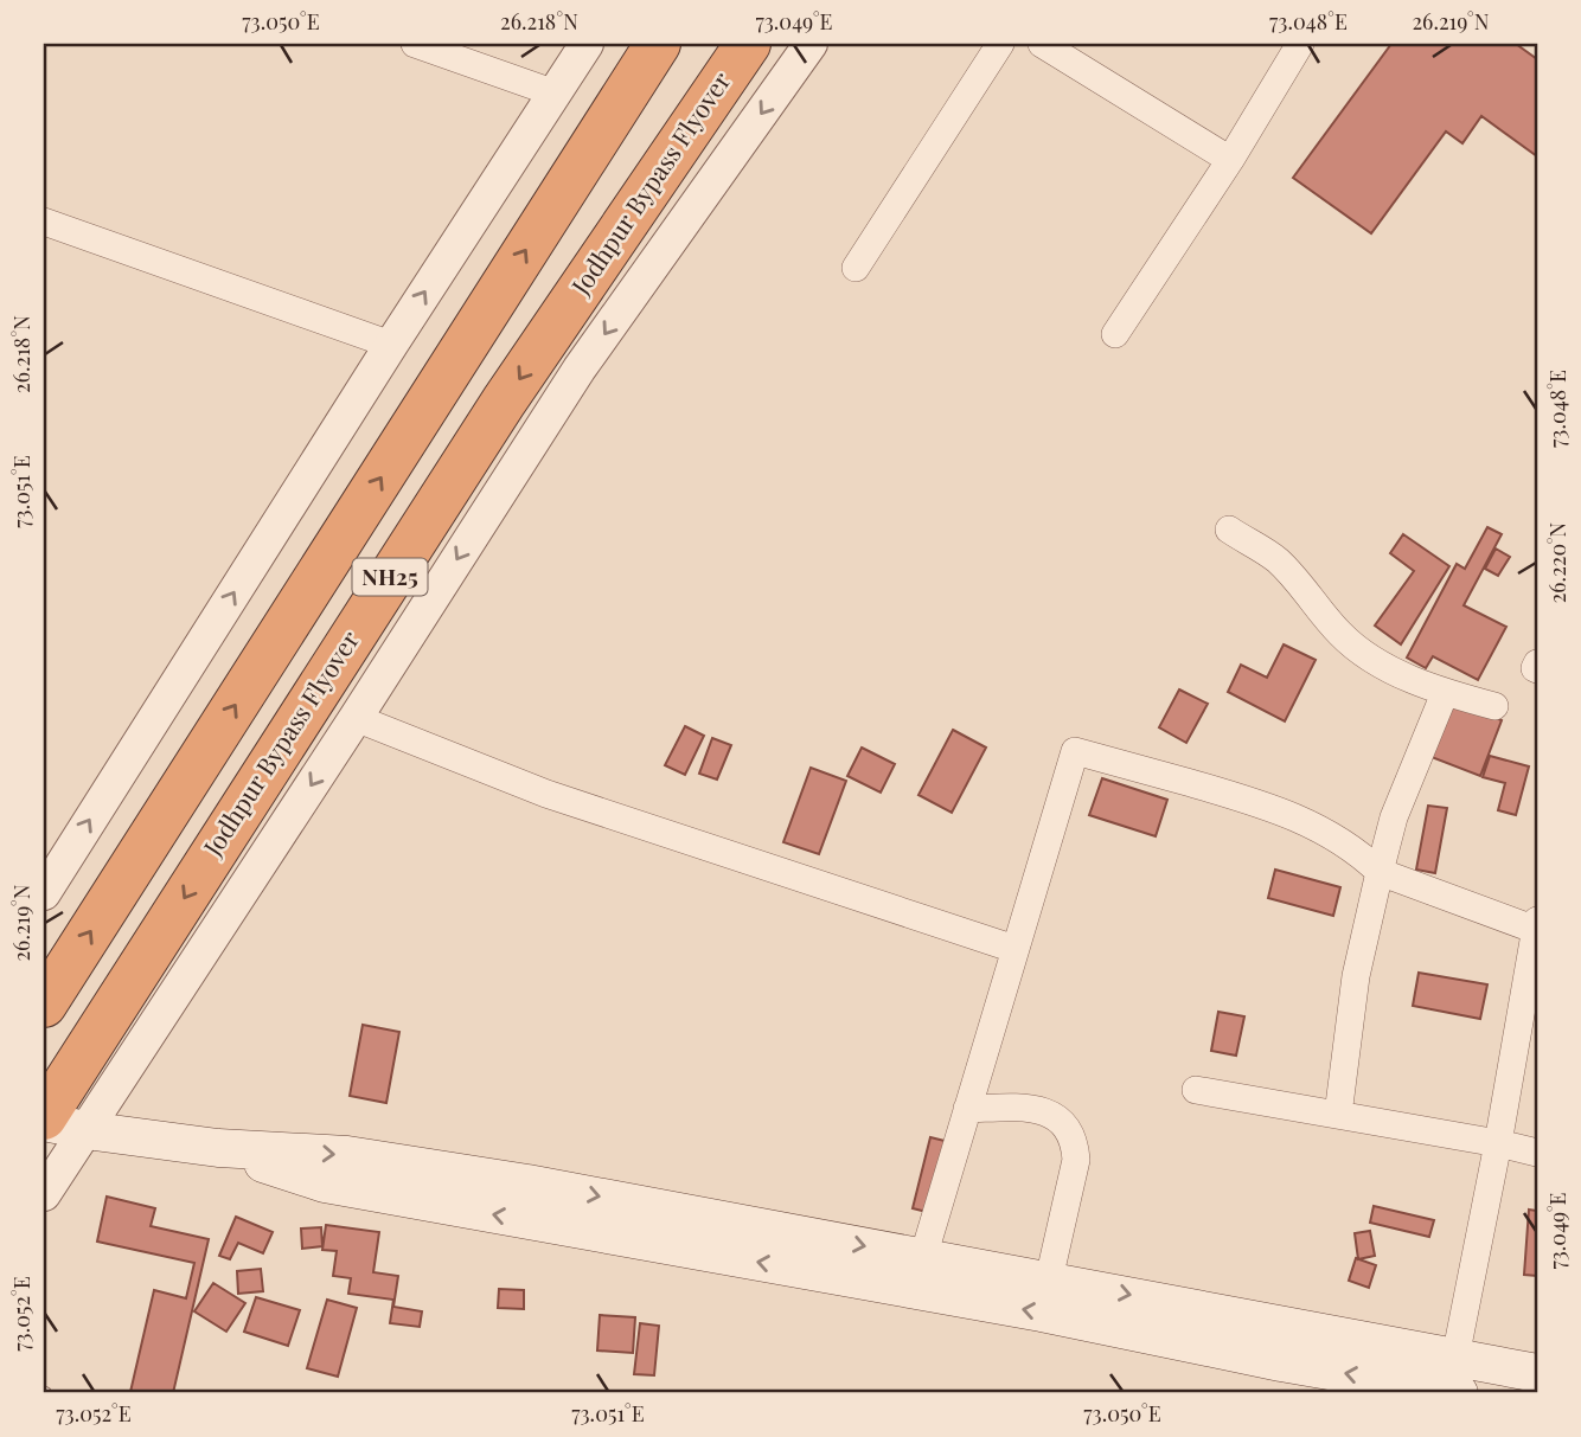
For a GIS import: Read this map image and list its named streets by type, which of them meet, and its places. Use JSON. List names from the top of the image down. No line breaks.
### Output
{"streets":{"highway":["Jodhpur Bypass Flyover","NH25"]},"coordinates":["73.050°E","26.218°N","73.049°E","73.048°E","26.219°N","73.051°E","26.220°N","73.052°E"]}
